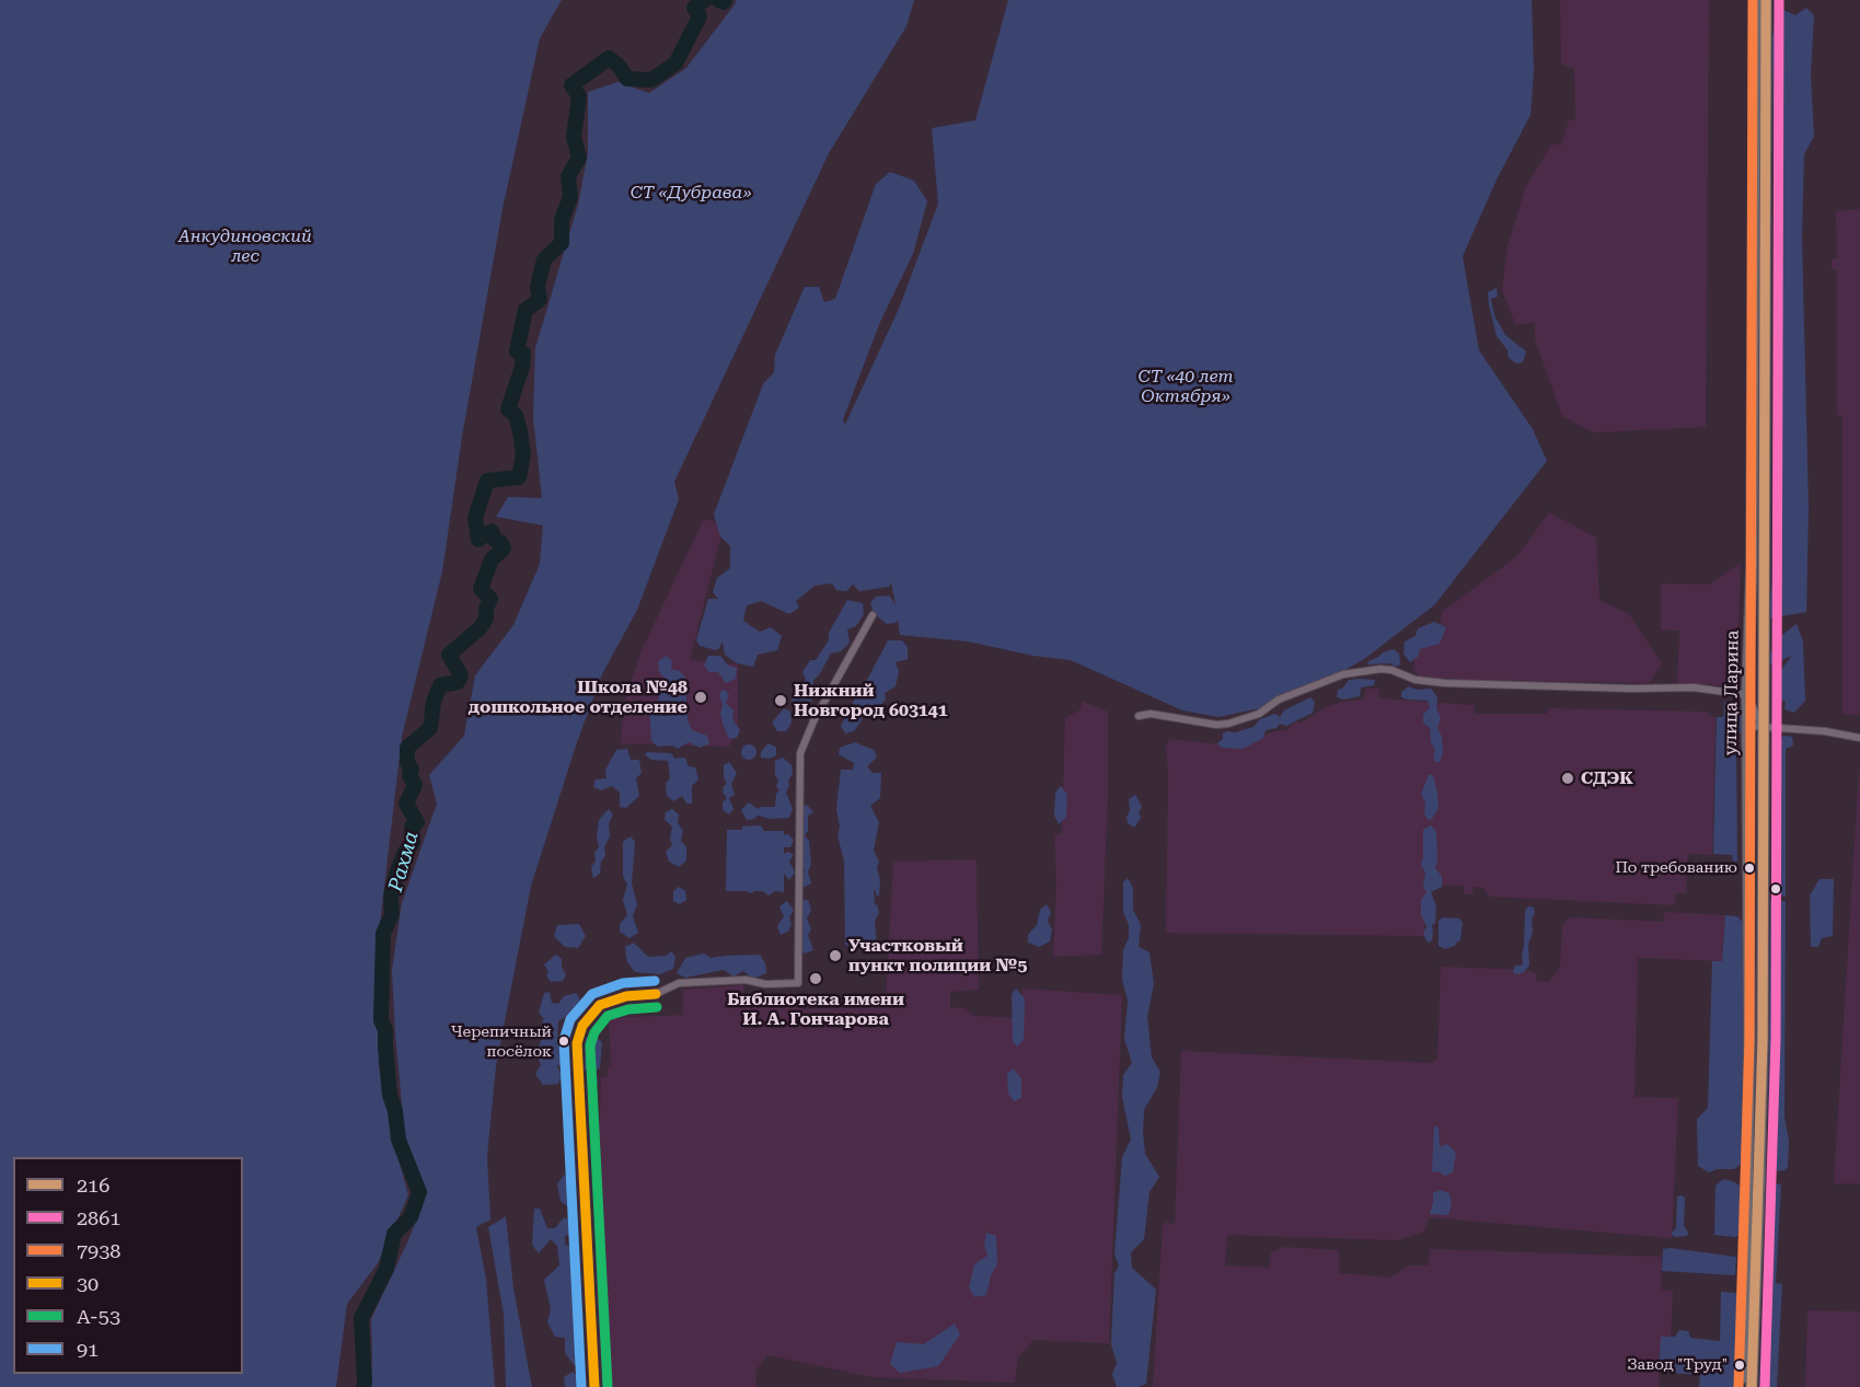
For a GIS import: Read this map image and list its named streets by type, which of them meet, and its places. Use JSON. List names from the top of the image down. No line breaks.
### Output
{"streets":{"main road":["улица Ларина"]},"water":["Рахма"],"parks":["СТ «Дубрава»","Анкудиновский лес","СТ «40 лет Октября»"],"places":["Школа №48 дошкольное отделение","Нижний Новгород 603141","СДЭК","По требованию","Участковый пункт полиции №5","Библиотека имени И. А. Гончарова","Черепичный посёлок","Завод \"Труд\""],"lines":["transit line 216","transit line 2861","transit line 7938","transit line 91","transit line 30","transit line А-53"],"legend":["216","2861","7938","30","А-53","91"]}
